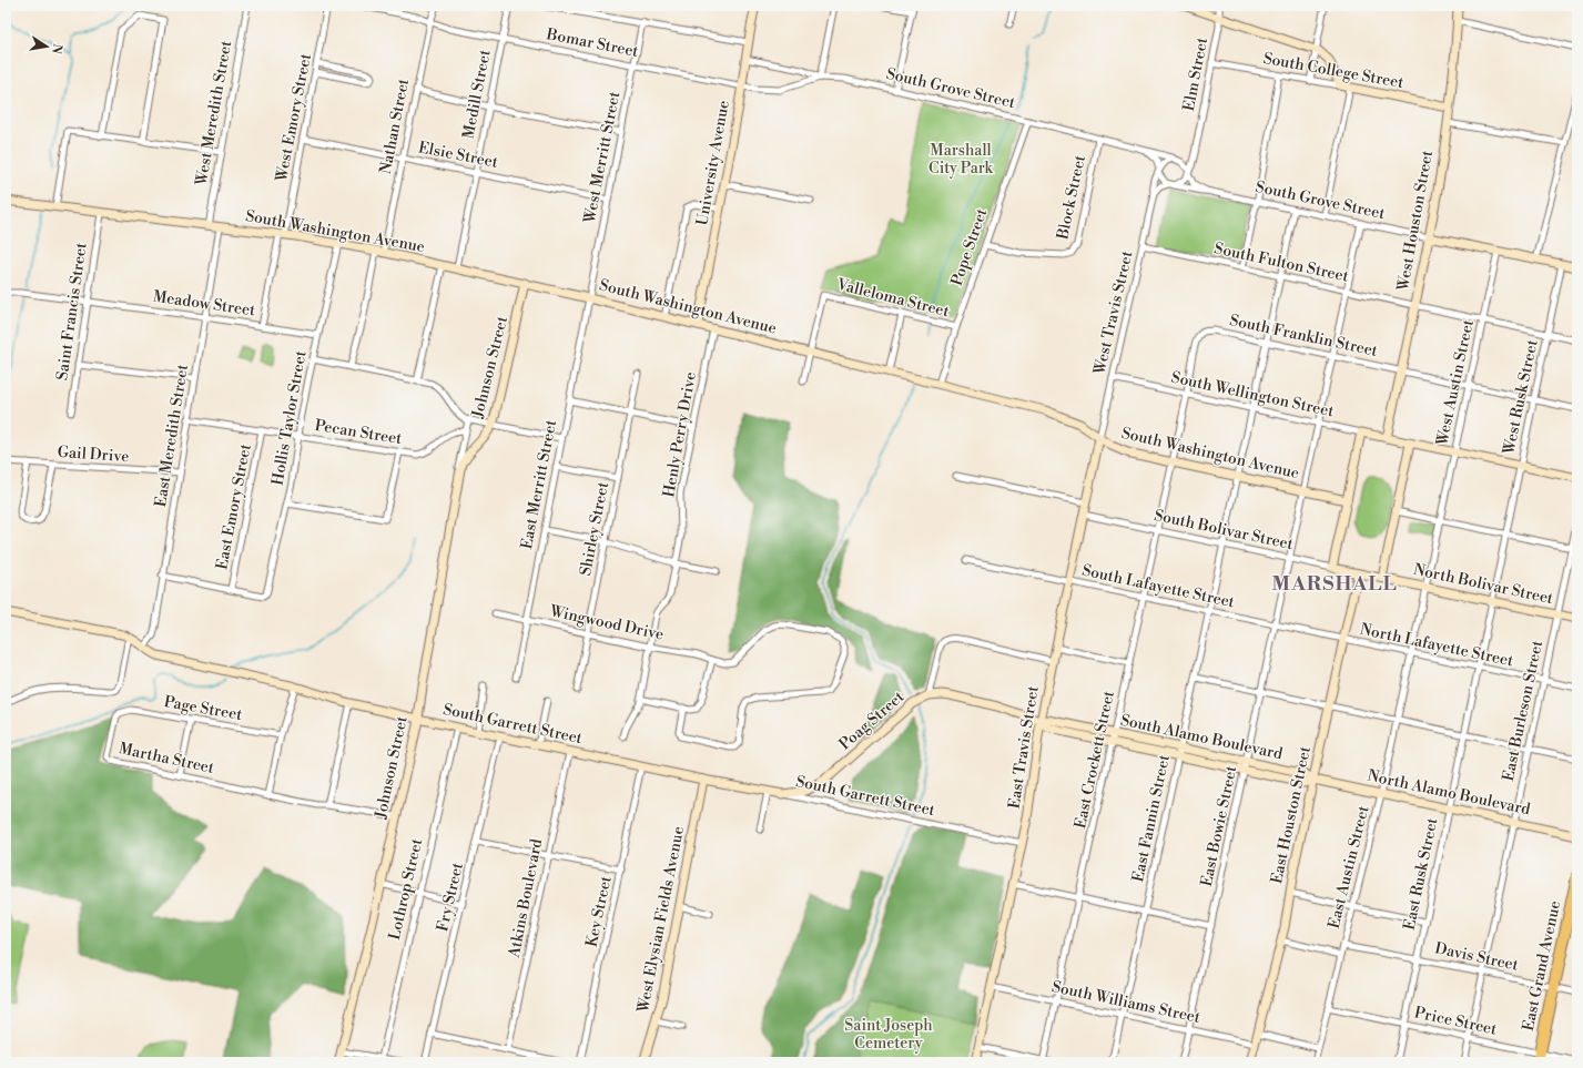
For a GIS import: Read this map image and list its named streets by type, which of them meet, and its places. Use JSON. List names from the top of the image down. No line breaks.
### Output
{"streets":{"highway":["East Grand Avenue"],"street":["Bomar Street","South College Street","Elm Street","South Grove Street","Medill Street","West Meredith Street","West Emory Street","Nathan Street","Elsie Street","West Merritt Street","University Avenue","Block Street","West Houston Street","South Washington Avenue","Pope Street","South Fulton Street","Valleloma Street","Meadow Street","Saint Francis Street","West Travis Street","South Franklin Street","Johnson Street","West Austin Street","South Wellington Street","West Rusk Street","Hollis Taylor Street","Pecan Street","Henly Perry Drive","East Meredith Street","Gail Drive","East Merritt Street","East Emory Street","Shirley Street","South Bolivar Street","North Bolivar Street","South Lafayette Street","Wingwood Drive","North Lafayette Street","Page Street","East Burleson Street","Poag Street","South Garrett Street","South Alamo Boulevard","East Travis Street","Martha Street","East Crockett Street","North Alamo Boulevard","East Houston Street","East Fannin Street","East Bowie Street","East Austin Street","East Rusk Street","Lothrop Street","Fry Street","Atkins Boulevard","Key Street","West Elysian Fields Avenue","Davis Street","South Williams Street","Price Street"]},"crossings":[["Bomar Street","South Grove Street"],["Bomar Street","Medill Street"],["Bomar Street","Nathan Street"],["Bomar Street","West Merritt Street"],["Bomar Street","University Avenue"],["South College Street","Elm Street"],["South College Street","West Houston Street"],["Elm Street","South Grove Street"],["Elm Street","West Travis Street"],["South Grove Street","University Avenue"],["South Grove Street","Block Street"],["South Grove Street","West Houston Street"],["South Grove Street","Pope Street"],["South Grove Street","West Travis Street"],["South Grove Street","East Fannin Street"],["South Grove Street","East Bowie Street"],["Medill Street","Elsie Street"],["Medill Street","South Washington Avenue"],["West Meredith Street","South Washington Avenue"],["West Emory Street","Elsie Street"],["West Emory Street","South Washington Avenue"],["Nathan Street","Elsie Street"],["Nathan Street","South Washington Avenue"],["Elsie Street","West Merritt Street"],["West Merritt Street","South Washington Avenue"],["West Merritt Street","East Merritt Street"],["University Avenue","South Washington Avenue"],["Block Street","Pope Street"],["West Houston Street","South Fulton Street"],["West Houston Street","South Franklin Street"],["West Houston Street","South Wellington Street"],["South Washington Avenue","Pope Street"],["South Washington Avenue","Valleloma Street"],["South Washington Avenue","Saint Francis Street"],["South Washington Avenue","West Travis Street"],["South Washington Avenue","Johnson Street"],["South Washington Avenue","Hollis Taylor Street"],["South Washington Avenue","Henly Perry Drive"],["South Washington Avenue","East Meredith Street"],["South Washington Avenue","East Merritt Street"],["South Washington Avenue","East Travis Street"],["South Washington Avenue","East Crockett Street"],["South Washington Avenue","East Fannin Street"],["South Washington Avenue","East Bowie Street"],["Pope Street","Valleloma Street"],["South Fulton Street","West Travis Street"],["South Fulton Street","West Austin Street"],["South Fulton Street","West Rusk Street"],["South Fulton Street","East Fannin Street"],["South Fulton Street","East Bowie Street"],["Meadow Street","Saint Francis Street"],["Meadow Street","Hollis Taylor Street"],["Meadow Street","East Meredith Street"],["West Travis Street","South Wellington Street"],["West Travis Street","East Travis Street"],["South Franklin Street","West Austin Street"],["South Franklin Street","West Rusk Street"],["South Franklin Street","East Crockett Street"],["South Franklin Street","East Fannin Street"],["South Franklin Street","East Bowie Street"],["Johnson Street","Pecan Street"],["Johnson Street","South Garrett Street"],["Johnson Street","Martha Street"],["West Austin Street","South Wellington Street"],["West Austin Street","East Austin Street"],["South Wellington Street","West Rusk Street"],["South Wellington Street","East Crockett Street"],["South Wellington Street","East Fannin Street"],["South Wellington Street","East Bowie Street"],["West Rusk Street","East Rusk Street"],["Hollis Taylor Street","Pecan Street"],["Hollis Taylor Street","East Emory Street"],["Pecan Street","East Meredith Street"],["Pecan Street","East Emory Street"],["Henly Perry Drive","Wingwood Drive"],["East Meredith Street","Gail Drive"],["East Meredith Street","South Garrett Street"],["East Merritt Street","Wingwood Drive"],["Shirley Street","Wingwood Drive"],["South Bolivar Street","North Bolivar Street"],["South Bolivar Street","East Travis Street"],["South Bolivar Street","East Crockett Street"],["South Bolivar Street","East Houston Street"],["South Bolivar Street","East Fannin Street"],["South Bolivar Street","East Bowie Street"],["North Bolivar Street","East Burleson Street"],["North Bolivar Street","East Houston Street"],["North Bolivar Street","East Austin Street"],["North Bolivar Street","East Rusk Street"],["South Lafayette Street","North Lafayette Street"],["South Lafayette Street","East Travis Street"],["South Lafayette Street","East Crockett Street"],["South Lafayette Street","East Houston Street"],["South Lafayette Street","East Fannin Street"],["South Lafayette Street","East Bowie Street"],["North Lafayette Street","East Burleson Street"],["North Lafayette Street","East Houston Street"],["North Lafayette Street","East Austin Street"],["North Lafayette Street","East Rusk Street"],["Page Street","Martha Street"],["East Burleson Street","North Alamo Boulevard"],["East Burleson Street","Davis Street"],["East Burleson Street","Price Street"],["Poag Street","South Garrett Street"],["Poag Street","South Alamo Boulevard"],["Poag Street","East Travis Street"],["South Garrett Street","East Travis Street"],["South Garrett Street","Lothrop Street"],["South Garrett Street","Fry Street"],["South Garrett Street","Atkins Boulevard"],["South Garrett Street","Key Street"],["South Garrett Street","West Elysian Fields Avenue"],["South Alamo Boulevard","East Travis Street"],["South Alamo Boulevard","East Crockett Street"],["South Alamo Boulevard","North Alamo Boulevard"],["South Alamo Boulevard","East Houston Street"],["South Alamo Boulevard","East Fannin Street"],["South Alamo Boulevard","East Bowie Street"],["East Travis Street","South Williams Street"],["East Crockett Street","South Williams Street"],["North Alamo Boulevard","East Houston Street"],["North Alamo Boulevard","East Austin Street"],["North Alamo Boulevard","East Rusk Street"],["East Houston Street","South Williams Street"],["East Fannin Street","South Williams Street"],["East Bowie Street","South Williams Street"],["East Austin Street","Davis Street"],["East Austin Street","Price Street"],["East Rusk Street","Davis Street"],["East Rusk Street","Price Street"],["Davis Street","East Grand Avenue"],["East Grand Avenue","Price Street"]],"districts":["MARSHALL"],"parks":["Marshall City Park","Saint Joseph Cemetery"],"north":"right"}
